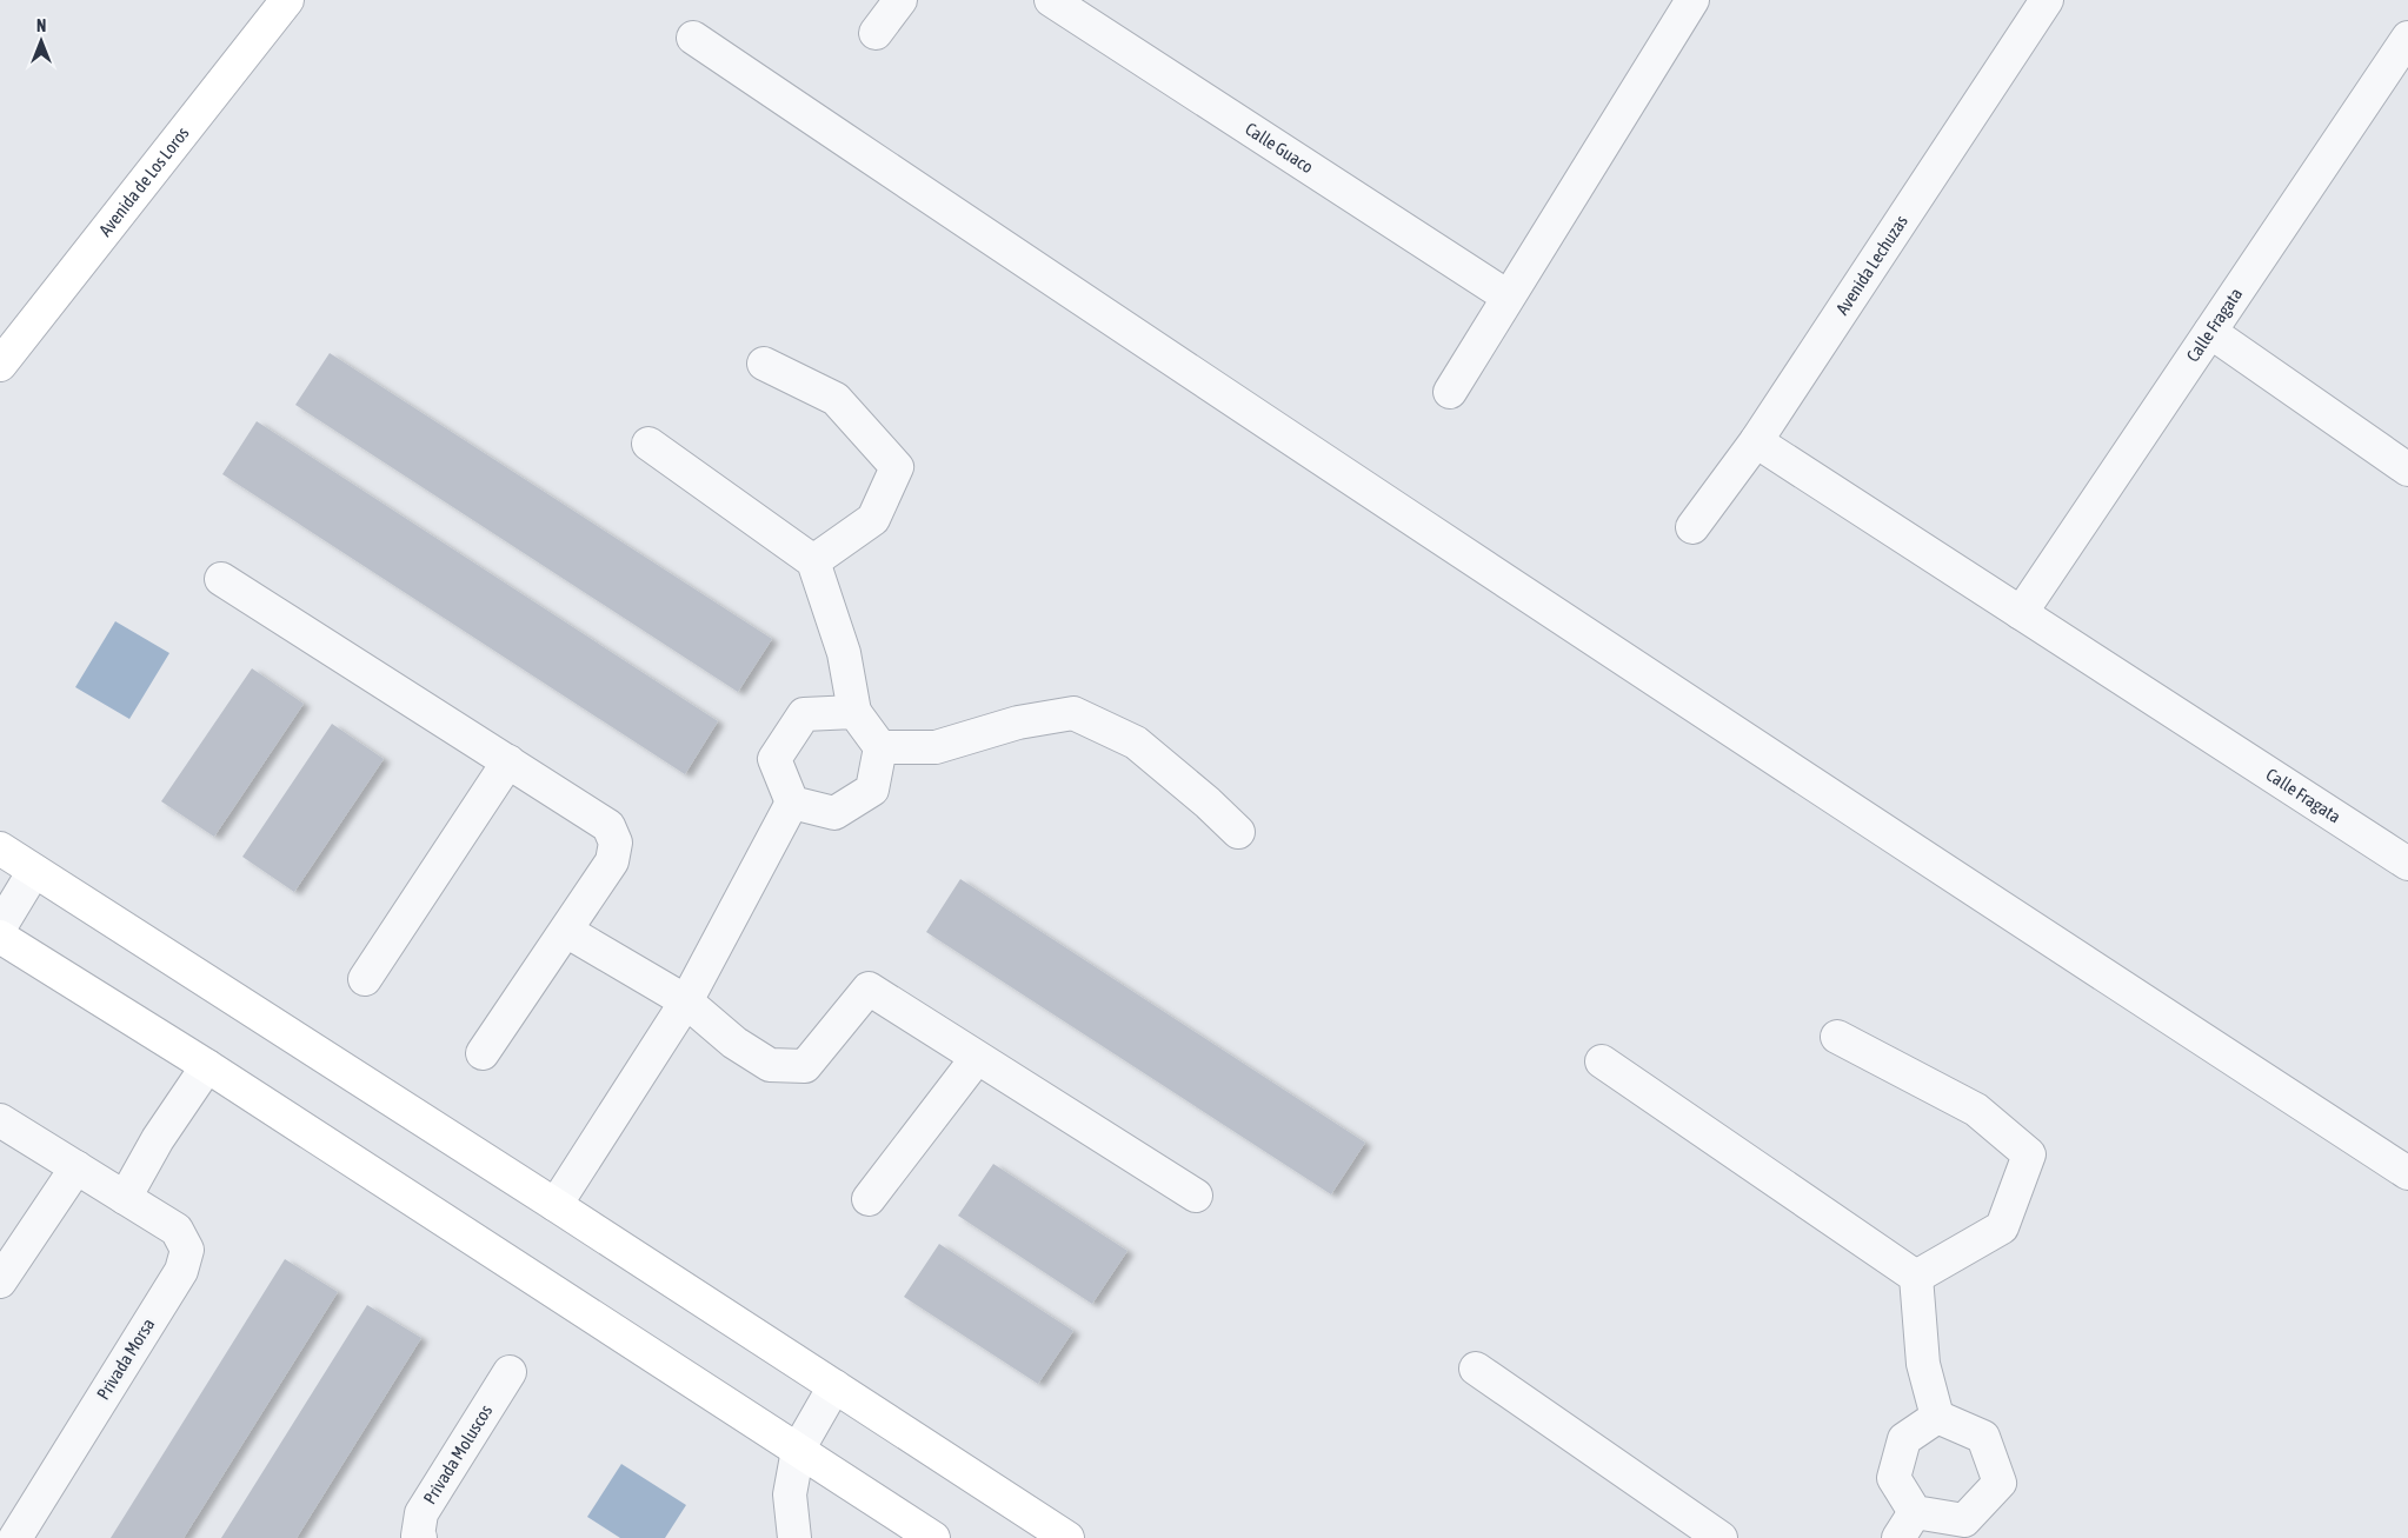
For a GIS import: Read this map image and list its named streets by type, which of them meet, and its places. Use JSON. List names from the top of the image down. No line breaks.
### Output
{"streets":{"main road":["Avenida de Los Loros"],"street":["Calle Guaco","Avenida Lechuzas","Calle Fragata","Privada Morsa","Privada Moluscos"]},"crossings":[["Avenida Lechuzas","Calle Fragata"]],"north":"top"}
